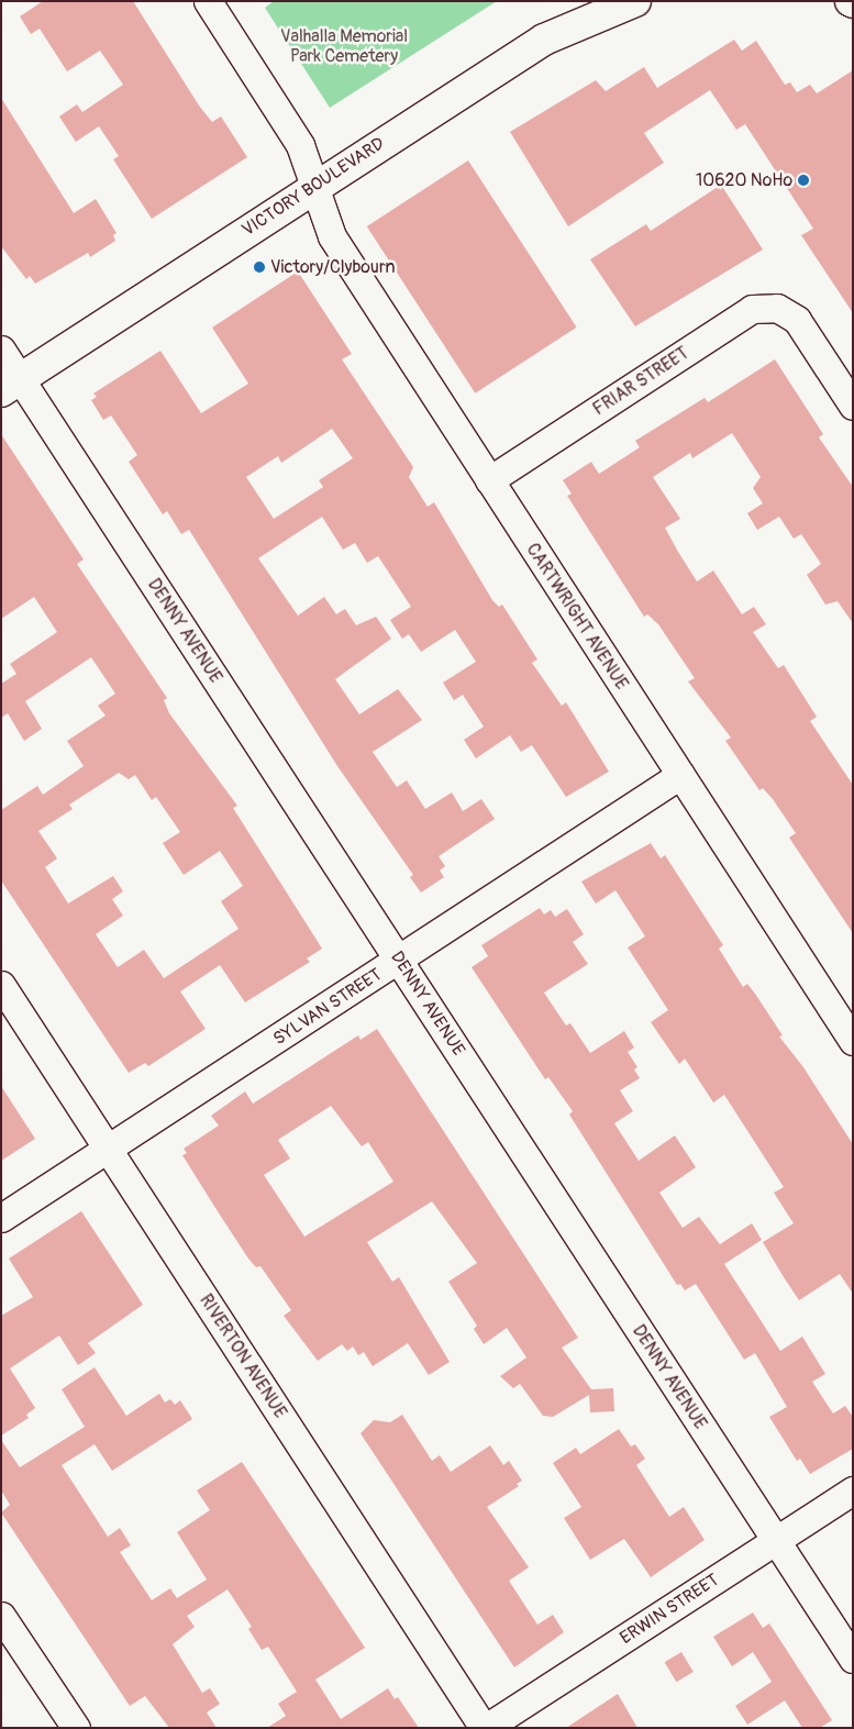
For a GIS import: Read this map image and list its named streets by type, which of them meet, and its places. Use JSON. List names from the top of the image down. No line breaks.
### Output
{"streets":{"main road":["VICTORY BOULEVARD"],"street":["FRIAR STREET","CARTWRIGHT AVENUE","DENNY AVENUE","SYLVAN STREET","RIVERTON AVENUE","ERWIN STREET"]},"crossings":[["VICTORY BOULEVARD","CARTWRIGHT AVENUE"],["VICTORY BOULEVARD","DENNY AVENUE"],["FRIAR STREET","CARTWRIGHT AVENUE"],["CARTWRIGHT AVENUE","SYLVAN STREET"],["DENNY AVENUE","SYLVAN STREET"],["DENNY AVENUE","ERWIN STREET"],["SYLVAN STREET","RIVERTON AVENUE"],["RIVERTON AVENUE","ERWIN STREET"]],"parks":["Valhalla Memorial Park Cemetery"],"places":["10620 NoHo","Victory/Clybourn"]}
